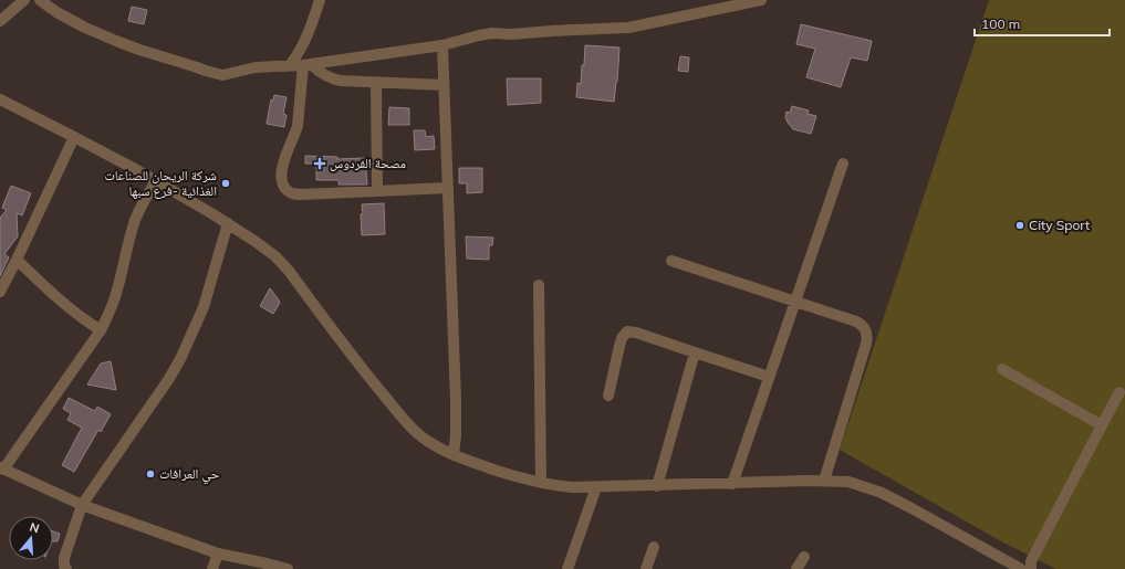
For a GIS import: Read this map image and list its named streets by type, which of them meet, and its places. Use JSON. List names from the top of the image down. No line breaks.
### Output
{"places":{"health":["مصحة الفردوس"],"other":["شركة الريحان للصناعات الغذائية -فرع سبها","City Sport","حي العرافات"]},"scale_bar":"100 m","north":"top"}
